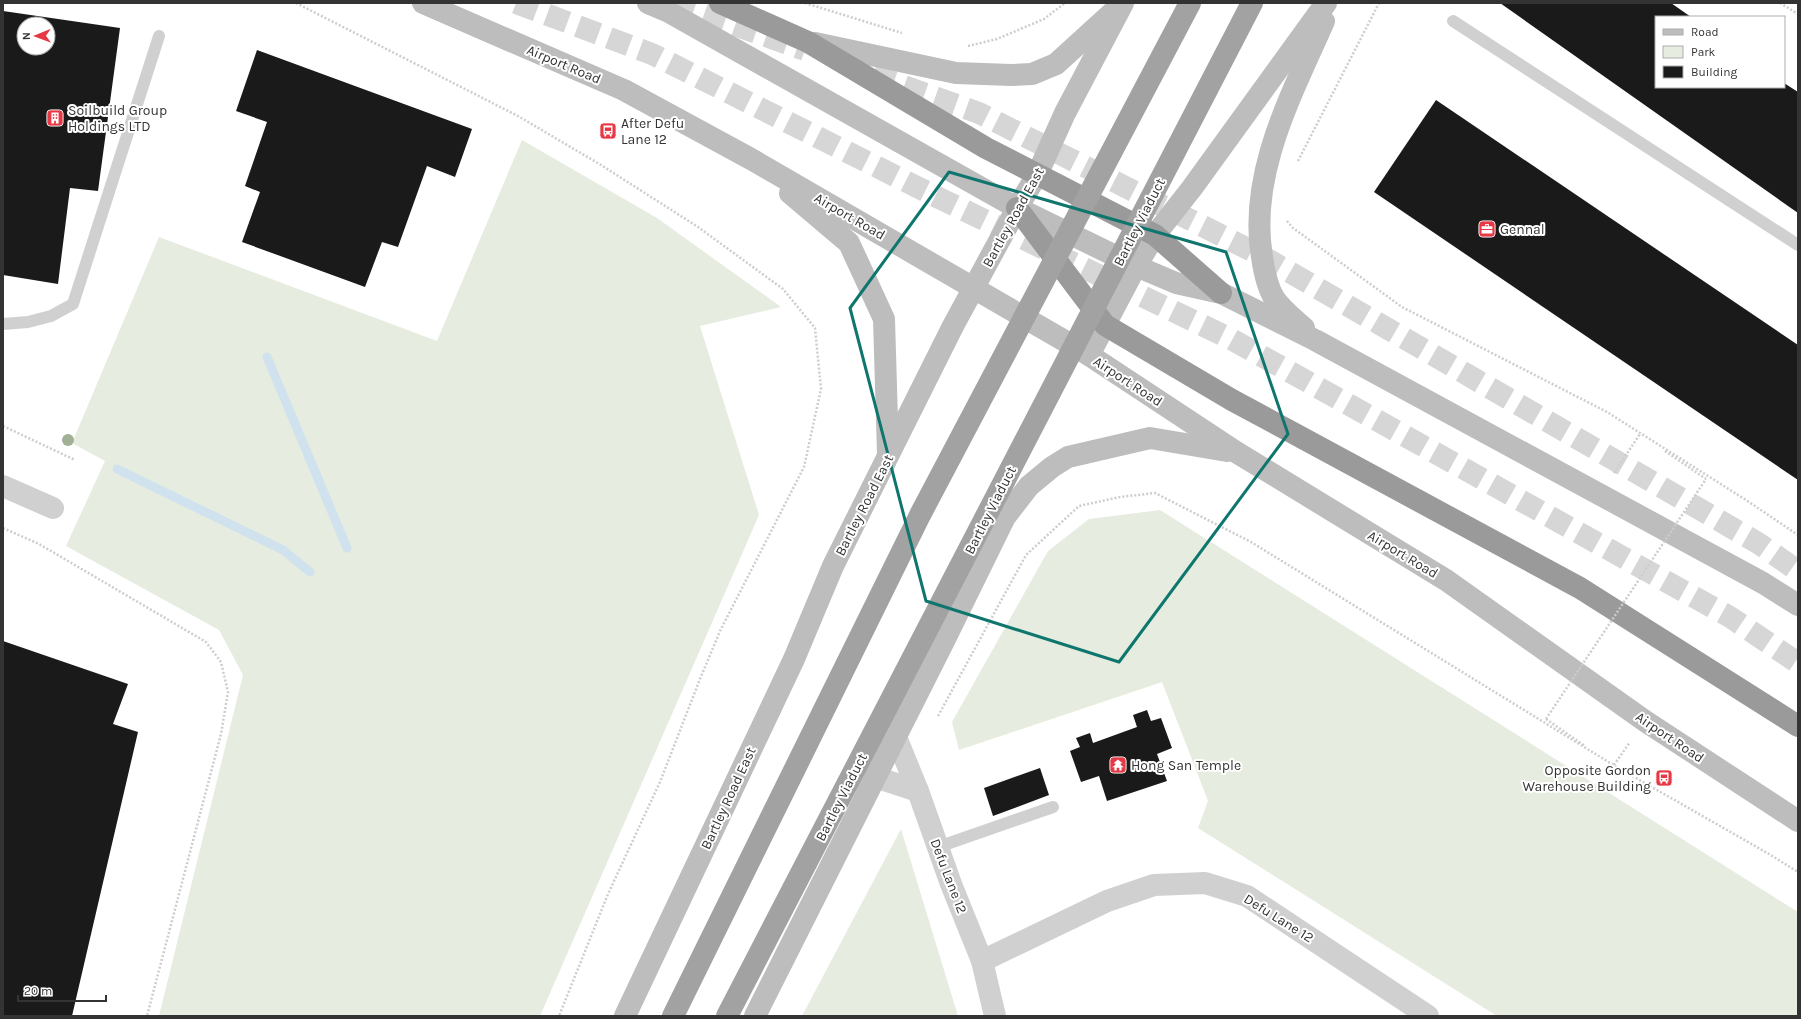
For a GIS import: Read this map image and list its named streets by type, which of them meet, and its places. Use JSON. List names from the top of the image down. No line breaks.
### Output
{"streets":{"highway":["Bartley Viaduct"],"main road":["Airport Road","Bartley Road East"],"street":["Defu Lane 12"]},"crossings":[["Airport Road","Bartley Road East"]],"places":{"building":["Soilbuild Group Holdings LTD"],"bus stop":["After Defu Lane 12","Opposite Gordon Warehouse Building"],"office":["Gennal"],"temple":["Hong San Temple"]},"legend":["Road","Park","Building"],"scale_bar":"20 m","north":"left"}
